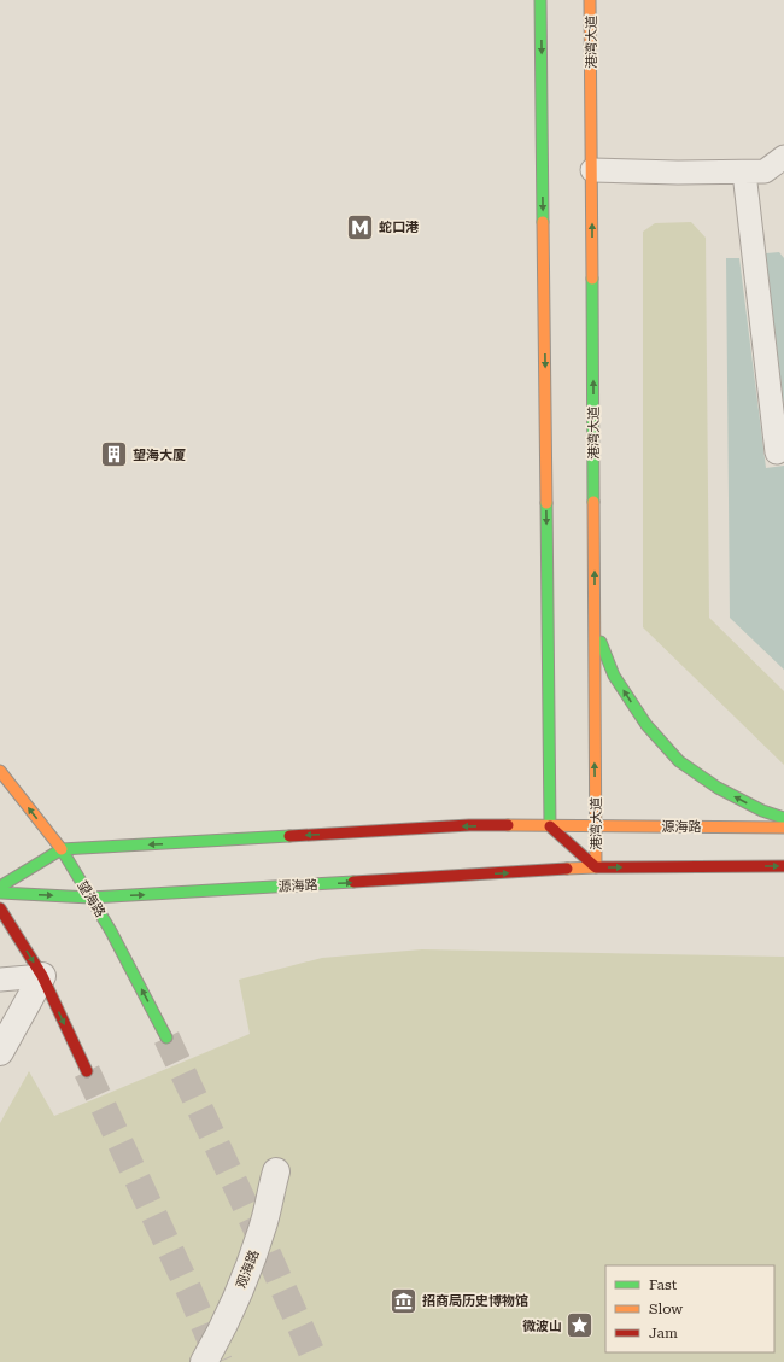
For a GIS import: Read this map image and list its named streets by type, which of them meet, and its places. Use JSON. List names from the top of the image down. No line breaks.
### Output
{"streets":{"main road":["港湾大道","源海路","望海路"],"street":["观海路"]},"crossings":[["港湾大道","源海路"],["源海路","望海路"]],"places":{"metro station":["蛇口港"],"building":["望海大厦"],"museum":["招商局历史博物馆"],"place":["微波山"]},"legend":["Fast","Slow","Jam"]}
